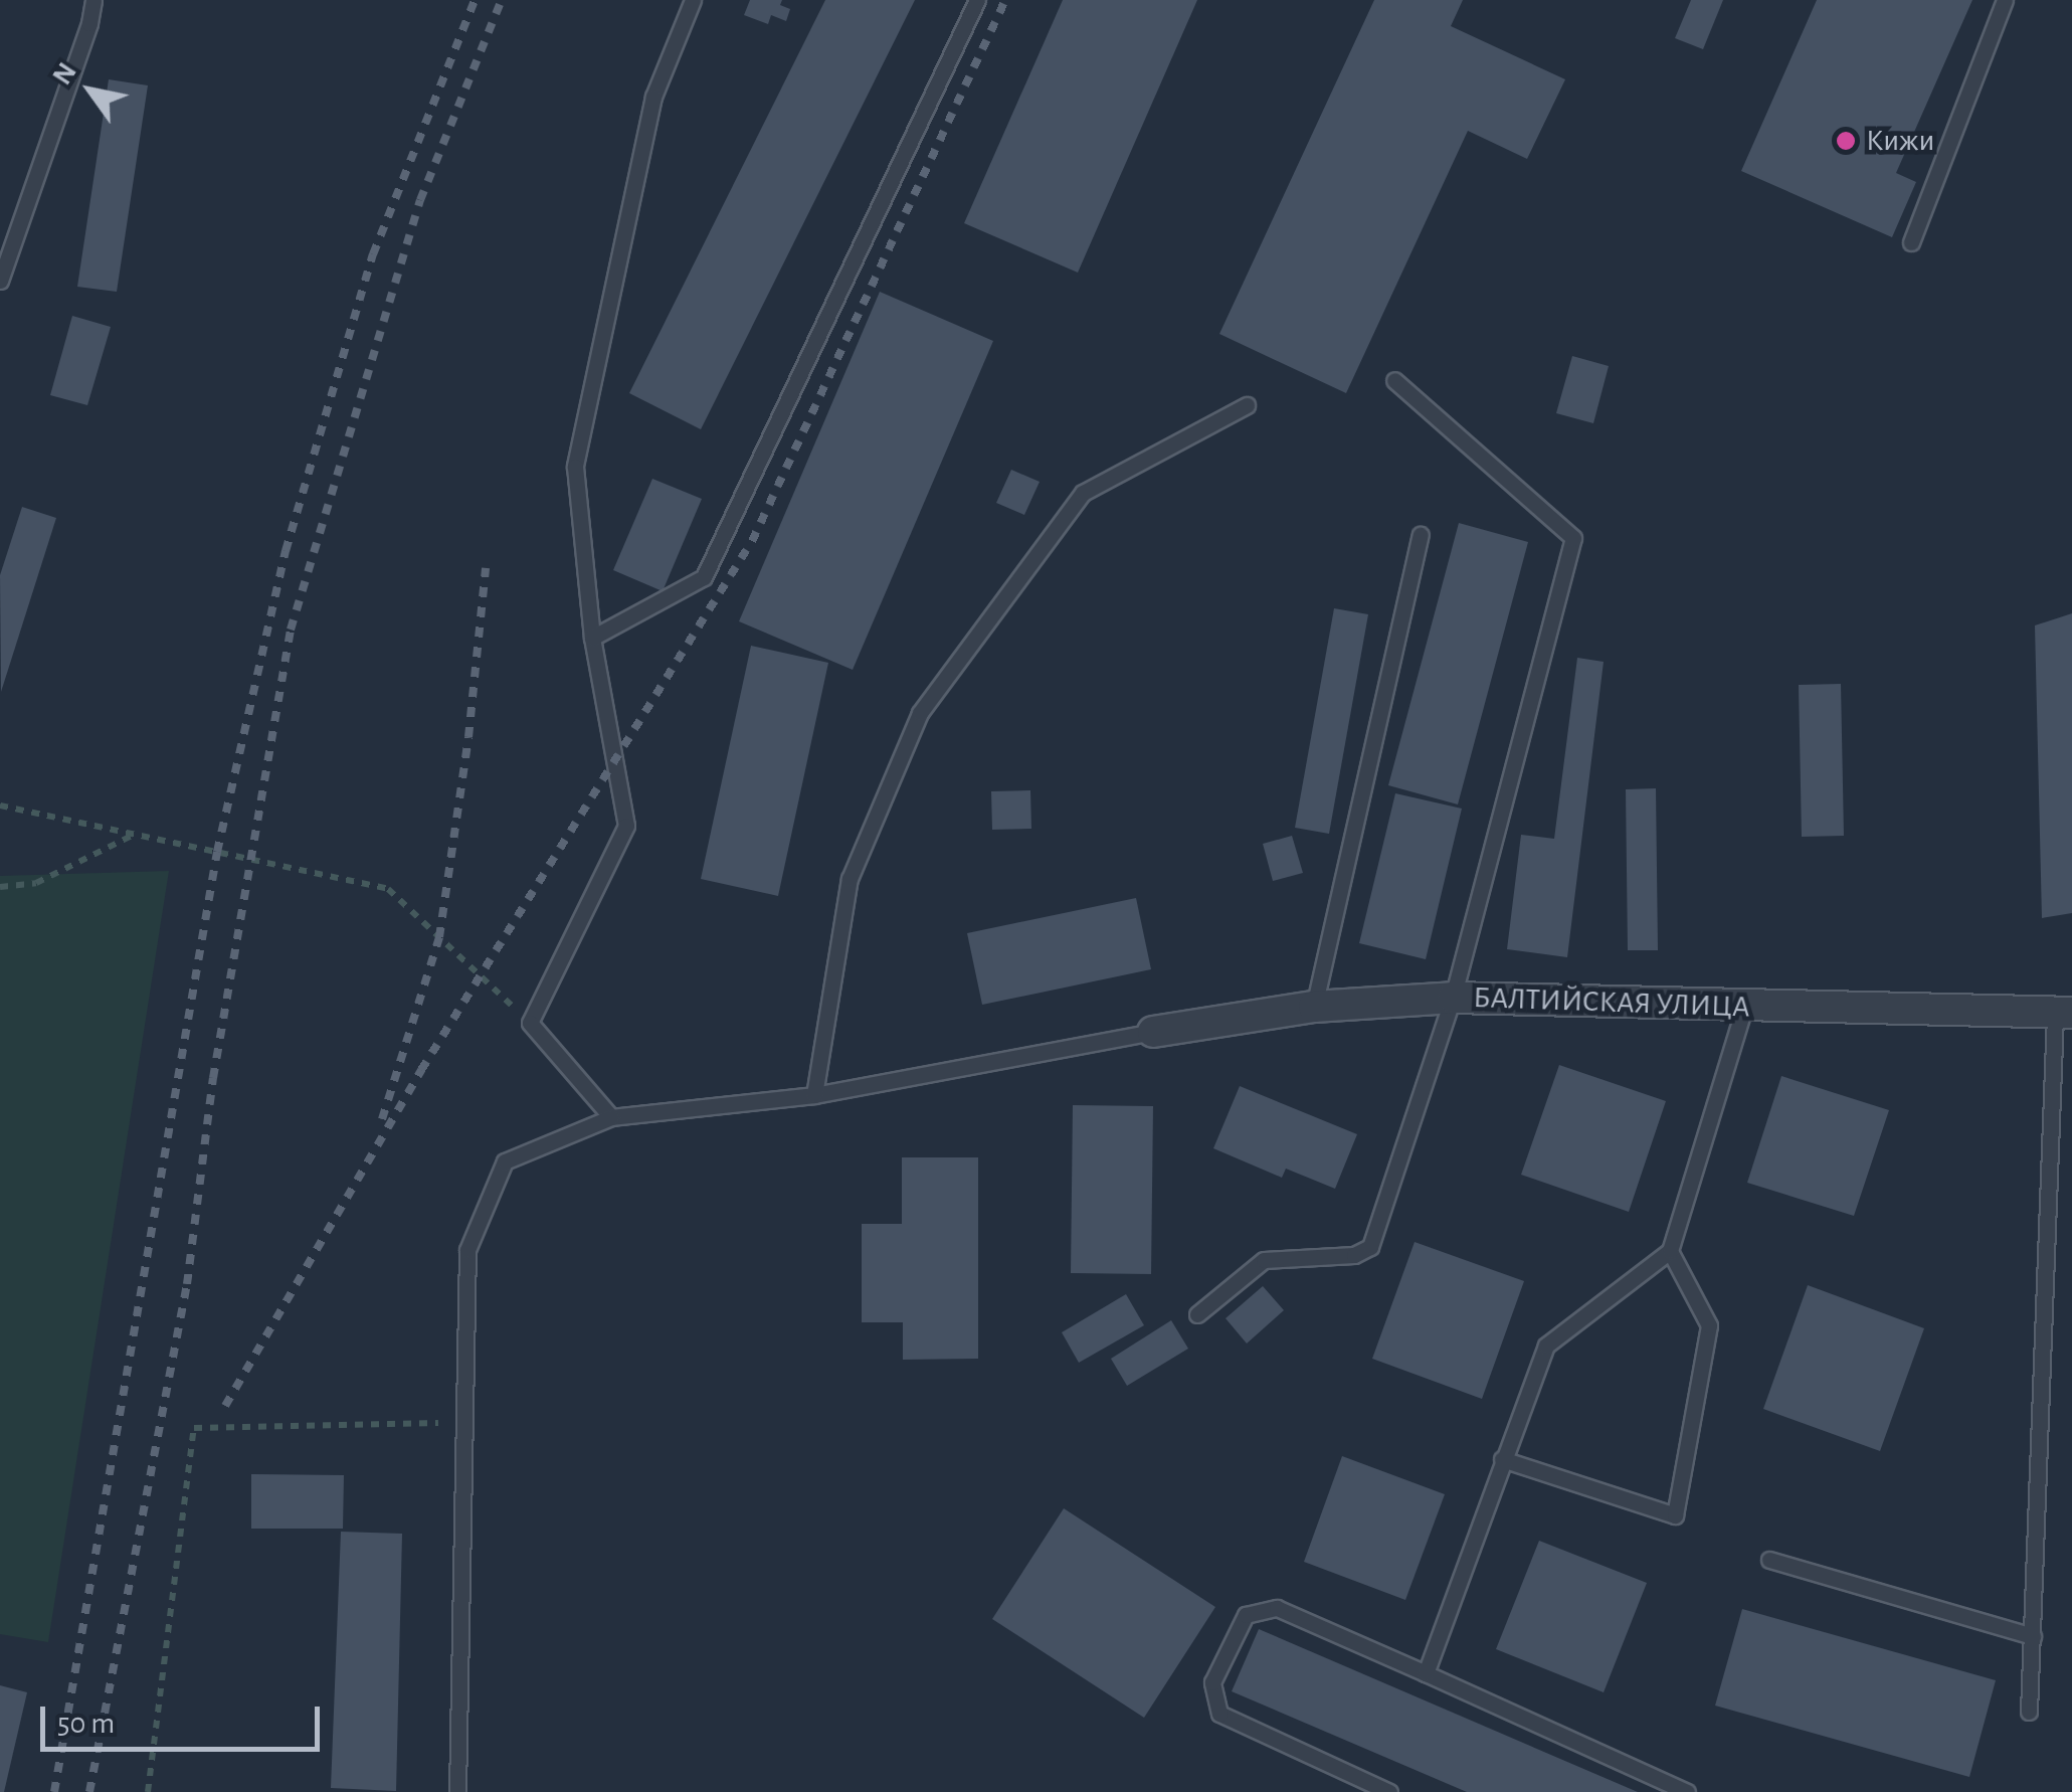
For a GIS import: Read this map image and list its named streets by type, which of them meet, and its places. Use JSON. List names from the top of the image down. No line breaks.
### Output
{"streets":{"street":["БАЛТИЙСКАЯ УЛИЦА"]},"places":["Кижи"],"scale_bar":"50 m","north":"top left"}
